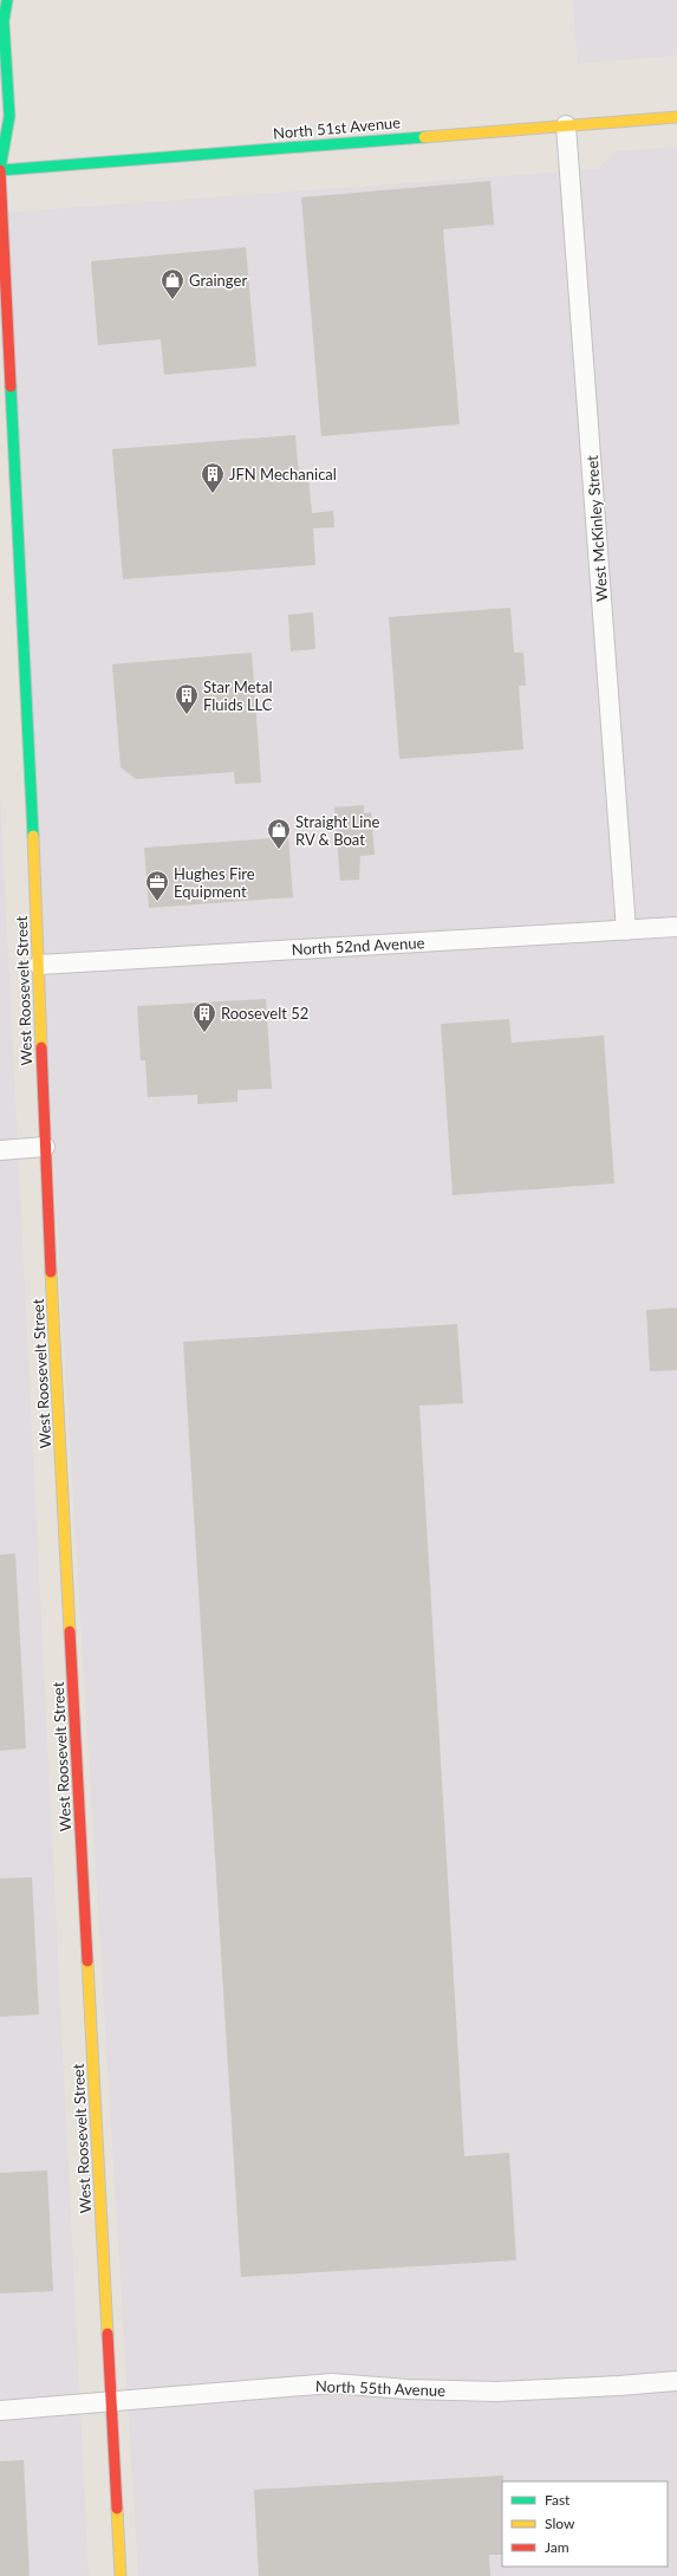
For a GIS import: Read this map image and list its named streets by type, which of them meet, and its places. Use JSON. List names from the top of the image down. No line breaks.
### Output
{"streets":{"street":["North 51st Avenue","West McKinley Street","North 52nd Avenue","West Roosevelt Street","North 55th Avenue"]},"crossings":[["North 51st Avenue","West McKinley Street"],["North 51st Avenue","West Roosevelt Street"],["West McKinley Street","North 52nd Avenue"],["North 52nd Avenue","West Roosevelt Street"],["West Roosevelt Street","North 55th Avenue"]],"places":{"shop":["Grainger","Straight Line RV & Boat"],"building":["JFN Mechanical","Star Metal Fluids LLC","Roosevelt 52"],"office":["Hughes Fire Equipment"]},"legend":["Fast","Slow","Jam"]}
